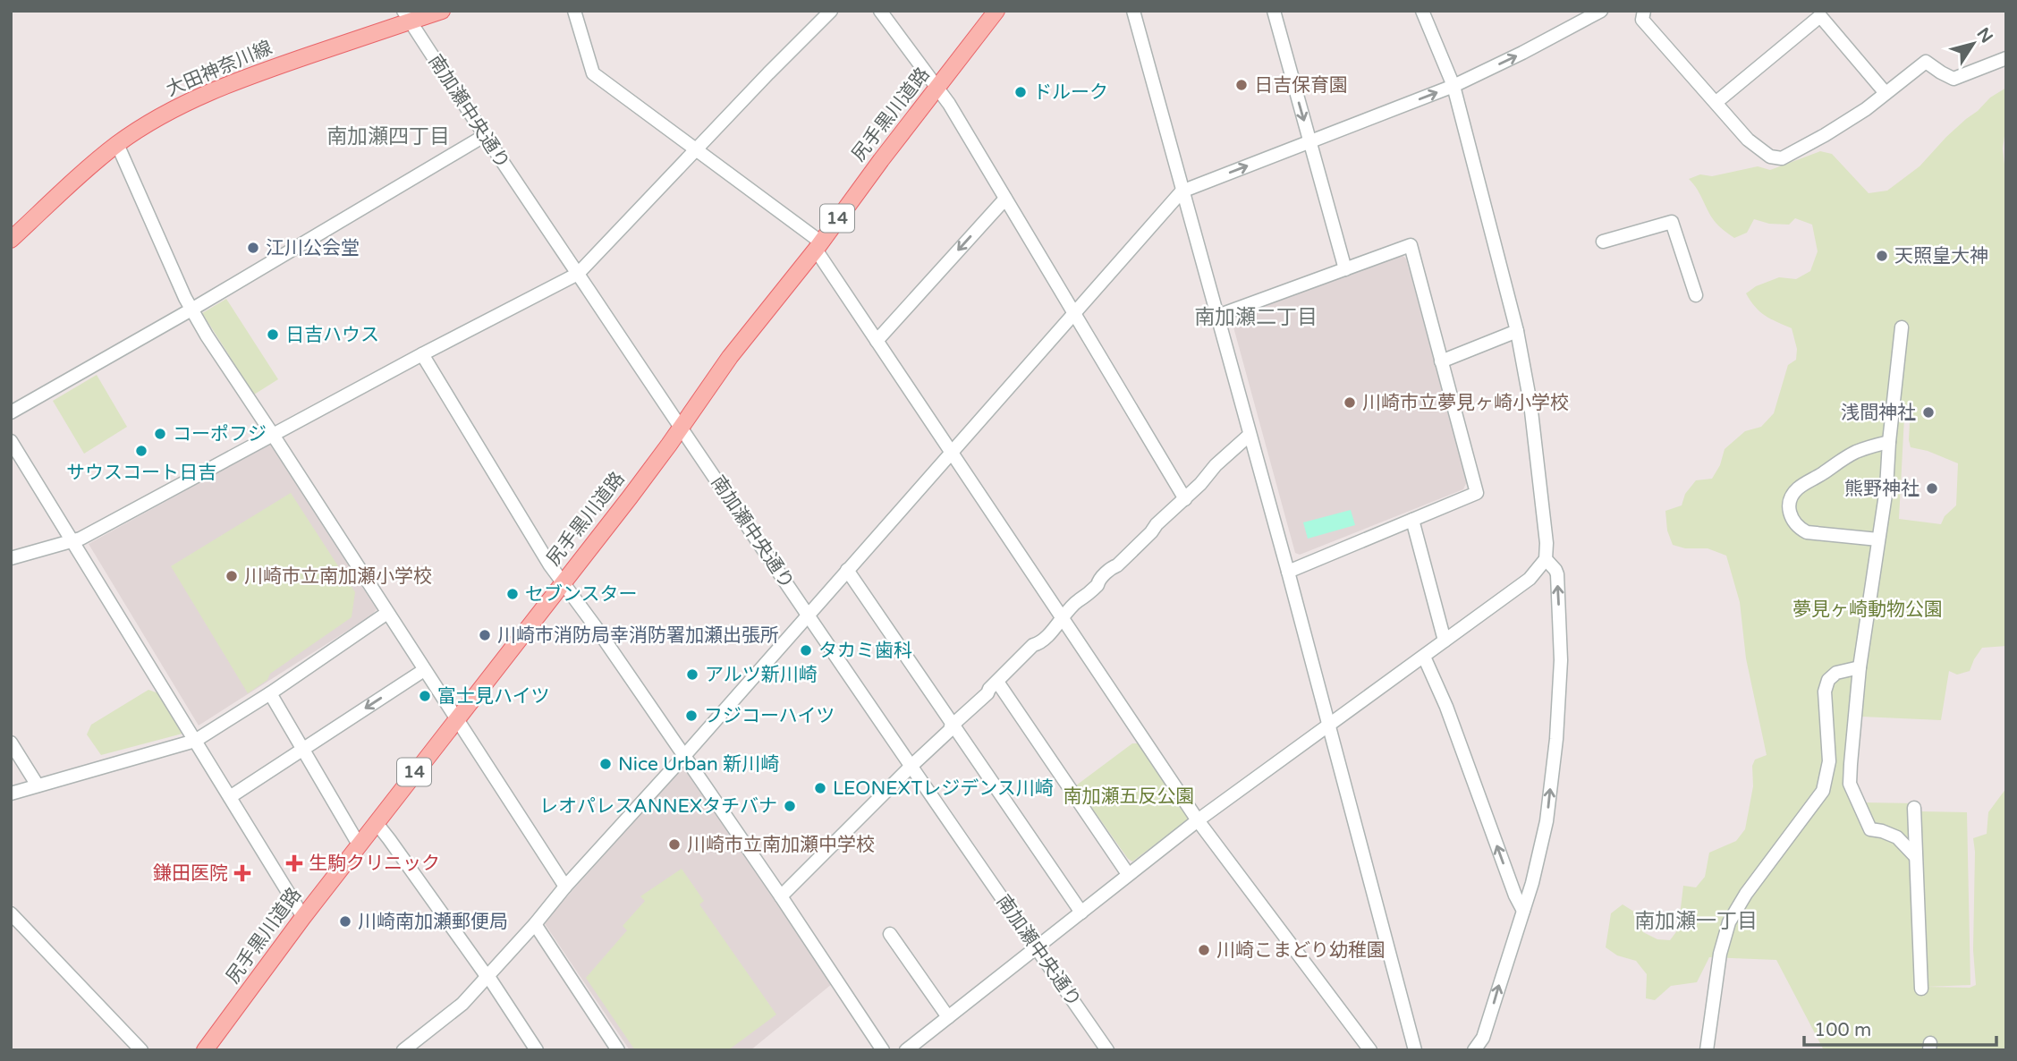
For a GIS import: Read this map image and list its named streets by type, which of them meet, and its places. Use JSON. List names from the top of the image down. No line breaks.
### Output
{"streets":{"main road":["大田神奈川線","尻手黒川道路","14"],"street":["南加瀬中央通り"]},"crossings":[["大田神奈川線","南加瀬中央通り"],["南加瀬中央通り","尻手黒川道路"]],"districts":["南加瀬四丁目","南加瀬二丁目","南加瀬一丁目"],"parks":["夢見ヶ崎動物公園","南加瀬五反公園"],"places":{"other":["日吉保育園","ドルーク","江川公会堂","天照皇大神","日吉ハウス","川崎市立夢見ヶ崎小学校","浅間神社","コーポフジ","サウスコート日吉","熊野神社","川崎市立南加瀬小学校","セブンスター","川崎市消防局幸消防署加瀬出張所","タカミ歯科","アルツ新川崎","富士見ハイツ","フジコーハイツ","Nice Urban 新川崎","LEONEXTレジデンス川崎","レオパレスANNEXタチバナ","川崎市立南加瀬中学校","川崎南加瀬郵便局","川崎こまどり幼稚園"],"health":["生駒クリニック","鎌田医院"]},"scale_bar":"100 m","north":"top right"}
